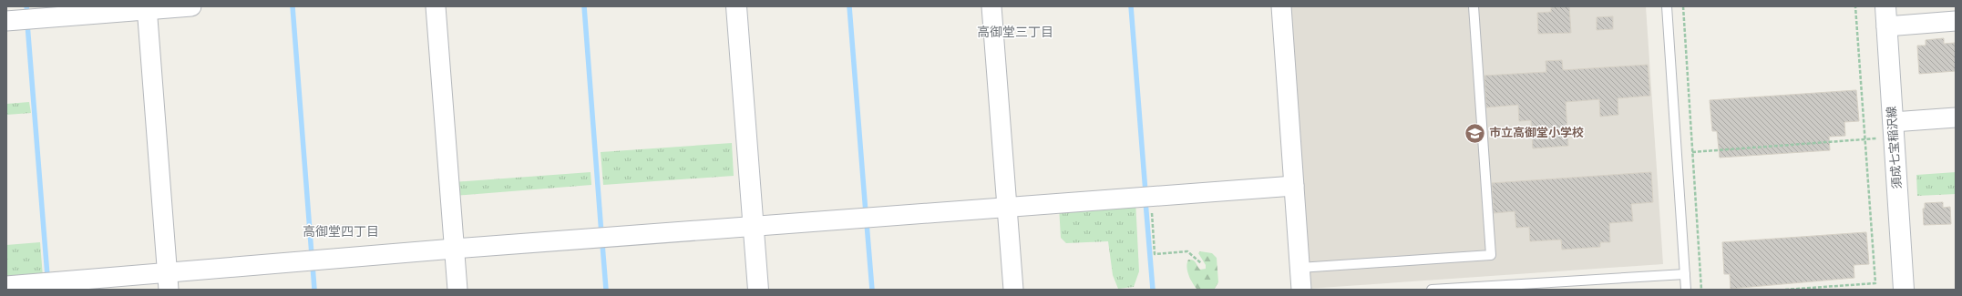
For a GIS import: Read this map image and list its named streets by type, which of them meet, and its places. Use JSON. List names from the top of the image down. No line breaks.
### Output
{"streets":{"main road":["須成七宝稲沢線"]},"districts":["高御堂三丁目","高御堂四丁目"],"places":{"school or university":["市立高御堂小学校"]}}
